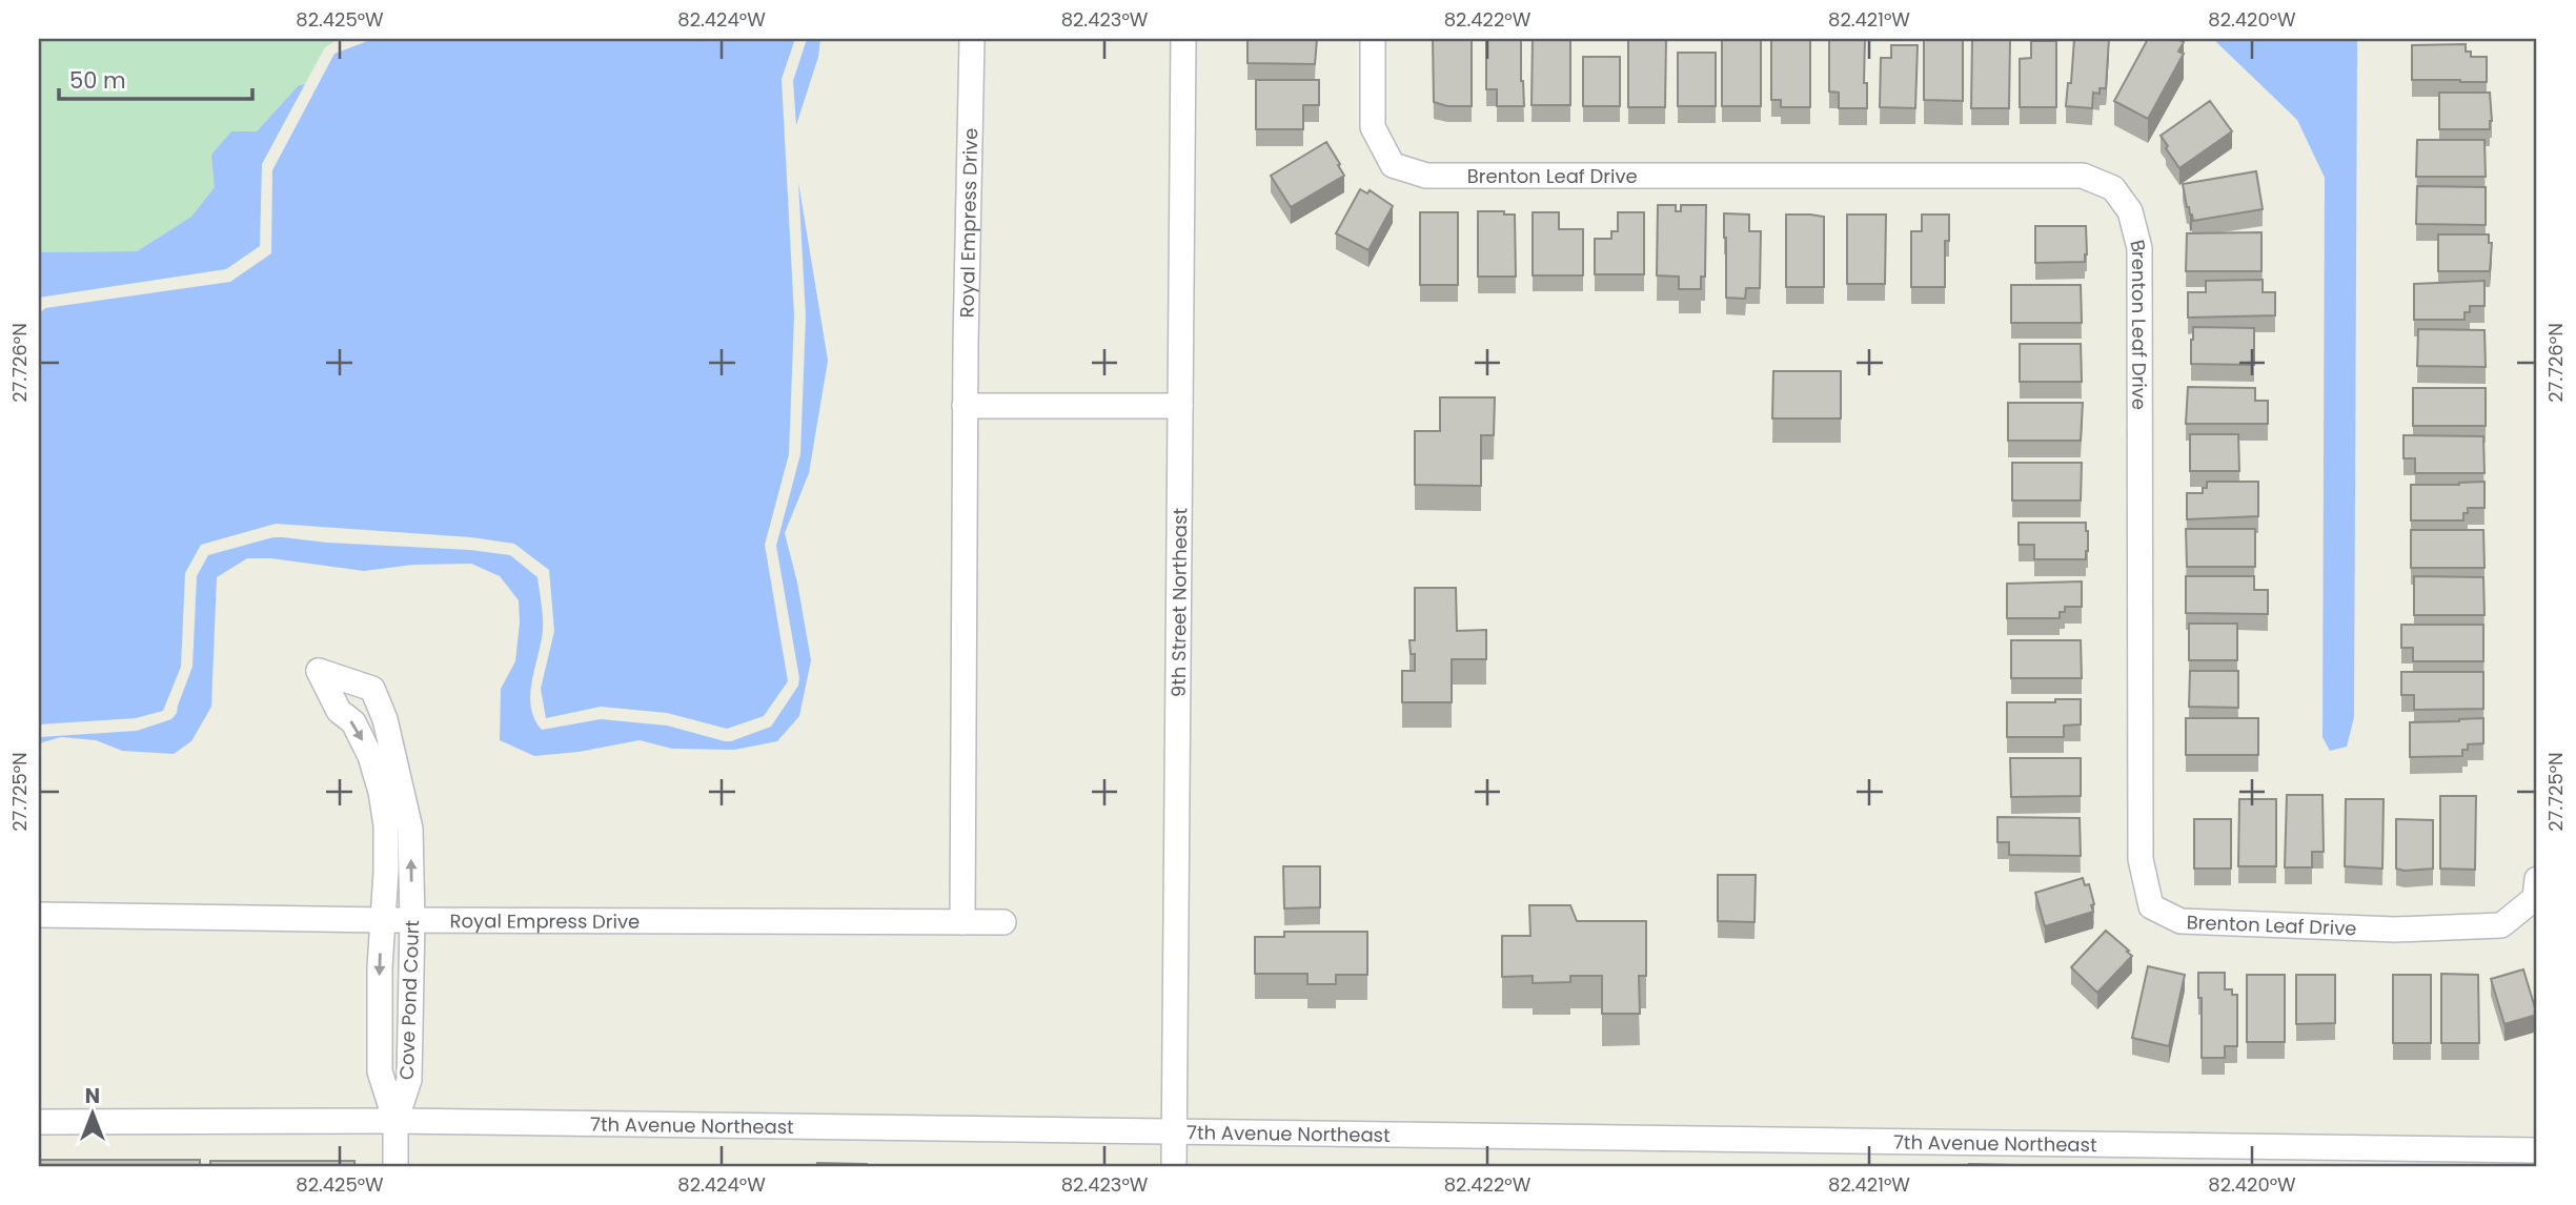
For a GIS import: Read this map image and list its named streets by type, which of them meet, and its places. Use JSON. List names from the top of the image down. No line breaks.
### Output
{"streets":{"street":["Brenton Leaf Drive","Royal Empress Drive","9th Street Northeast","Cove Pond Court","7th Avenue Northeast"]},"crossings":[["Royal Empress Drive","Cove Pond Court"],["9th Street Northeast","7th Avenue Northeast"],["Cove Pond Court","7th Avenue Northeast"]],"scale_bar":"50 m","north":"top","coordinates":["82.425°W","82.424°W","82.423°W","82.422°W","82.421°W","82.420°W","27.726°N","27.725°N"]}
